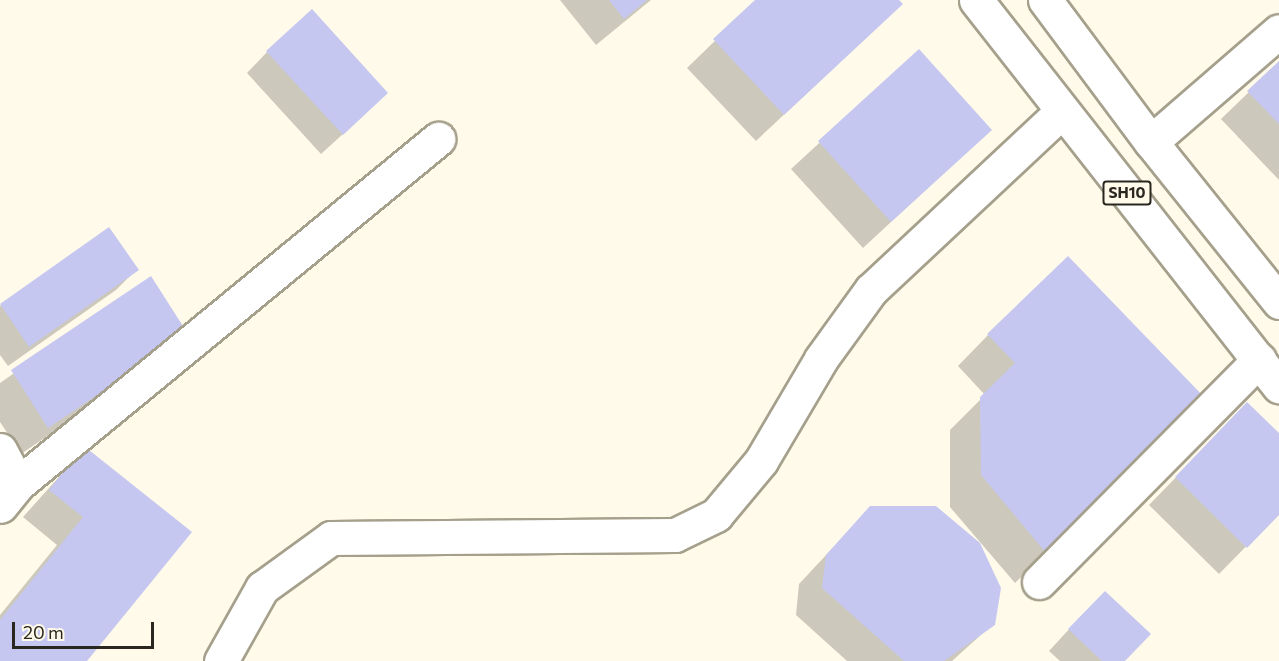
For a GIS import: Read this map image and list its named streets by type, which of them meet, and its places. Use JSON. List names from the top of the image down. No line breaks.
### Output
{"streets":{"street":["SH10"]},"scale_bar":"20 m"}
